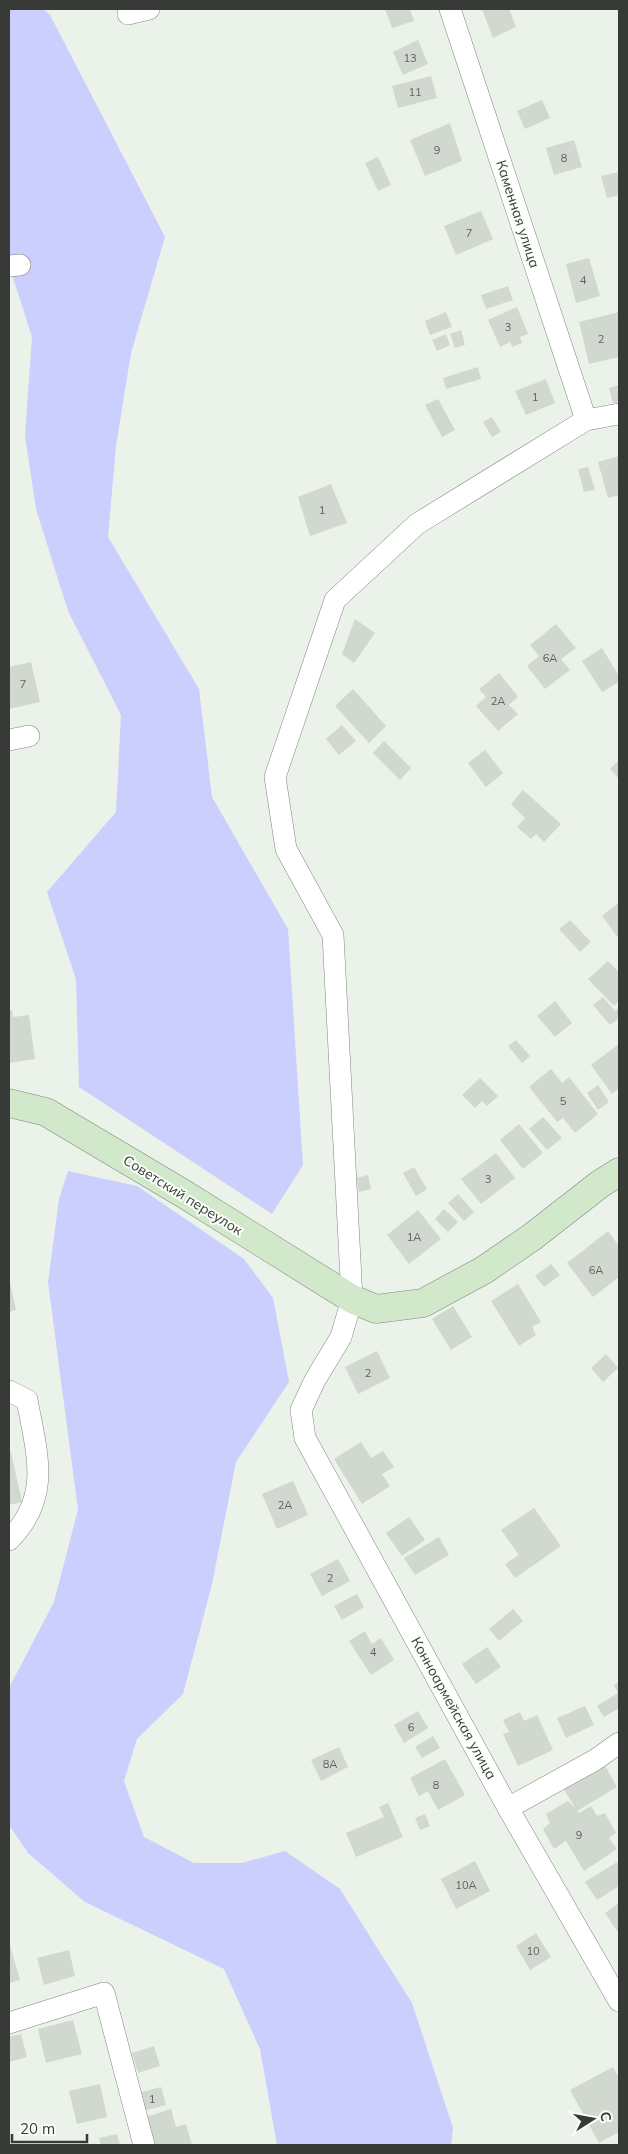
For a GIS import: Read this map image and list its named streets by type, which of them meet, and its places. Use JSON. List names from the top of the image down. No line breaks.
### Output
{"streets":{"street":["Каменная улица","Советский переулок","Конноармейская улица"]},"crossings":[["Советский переулок","Конноармейская улица"]],"house_numbers":["13","11","9","8","7","4","3","2","1","1","6А","7","2А","5","3","1А","6А","2","2А","2","4","6","8А","8","9","10А","10","1"],"scale_bar":"20 m","north":"right"}
